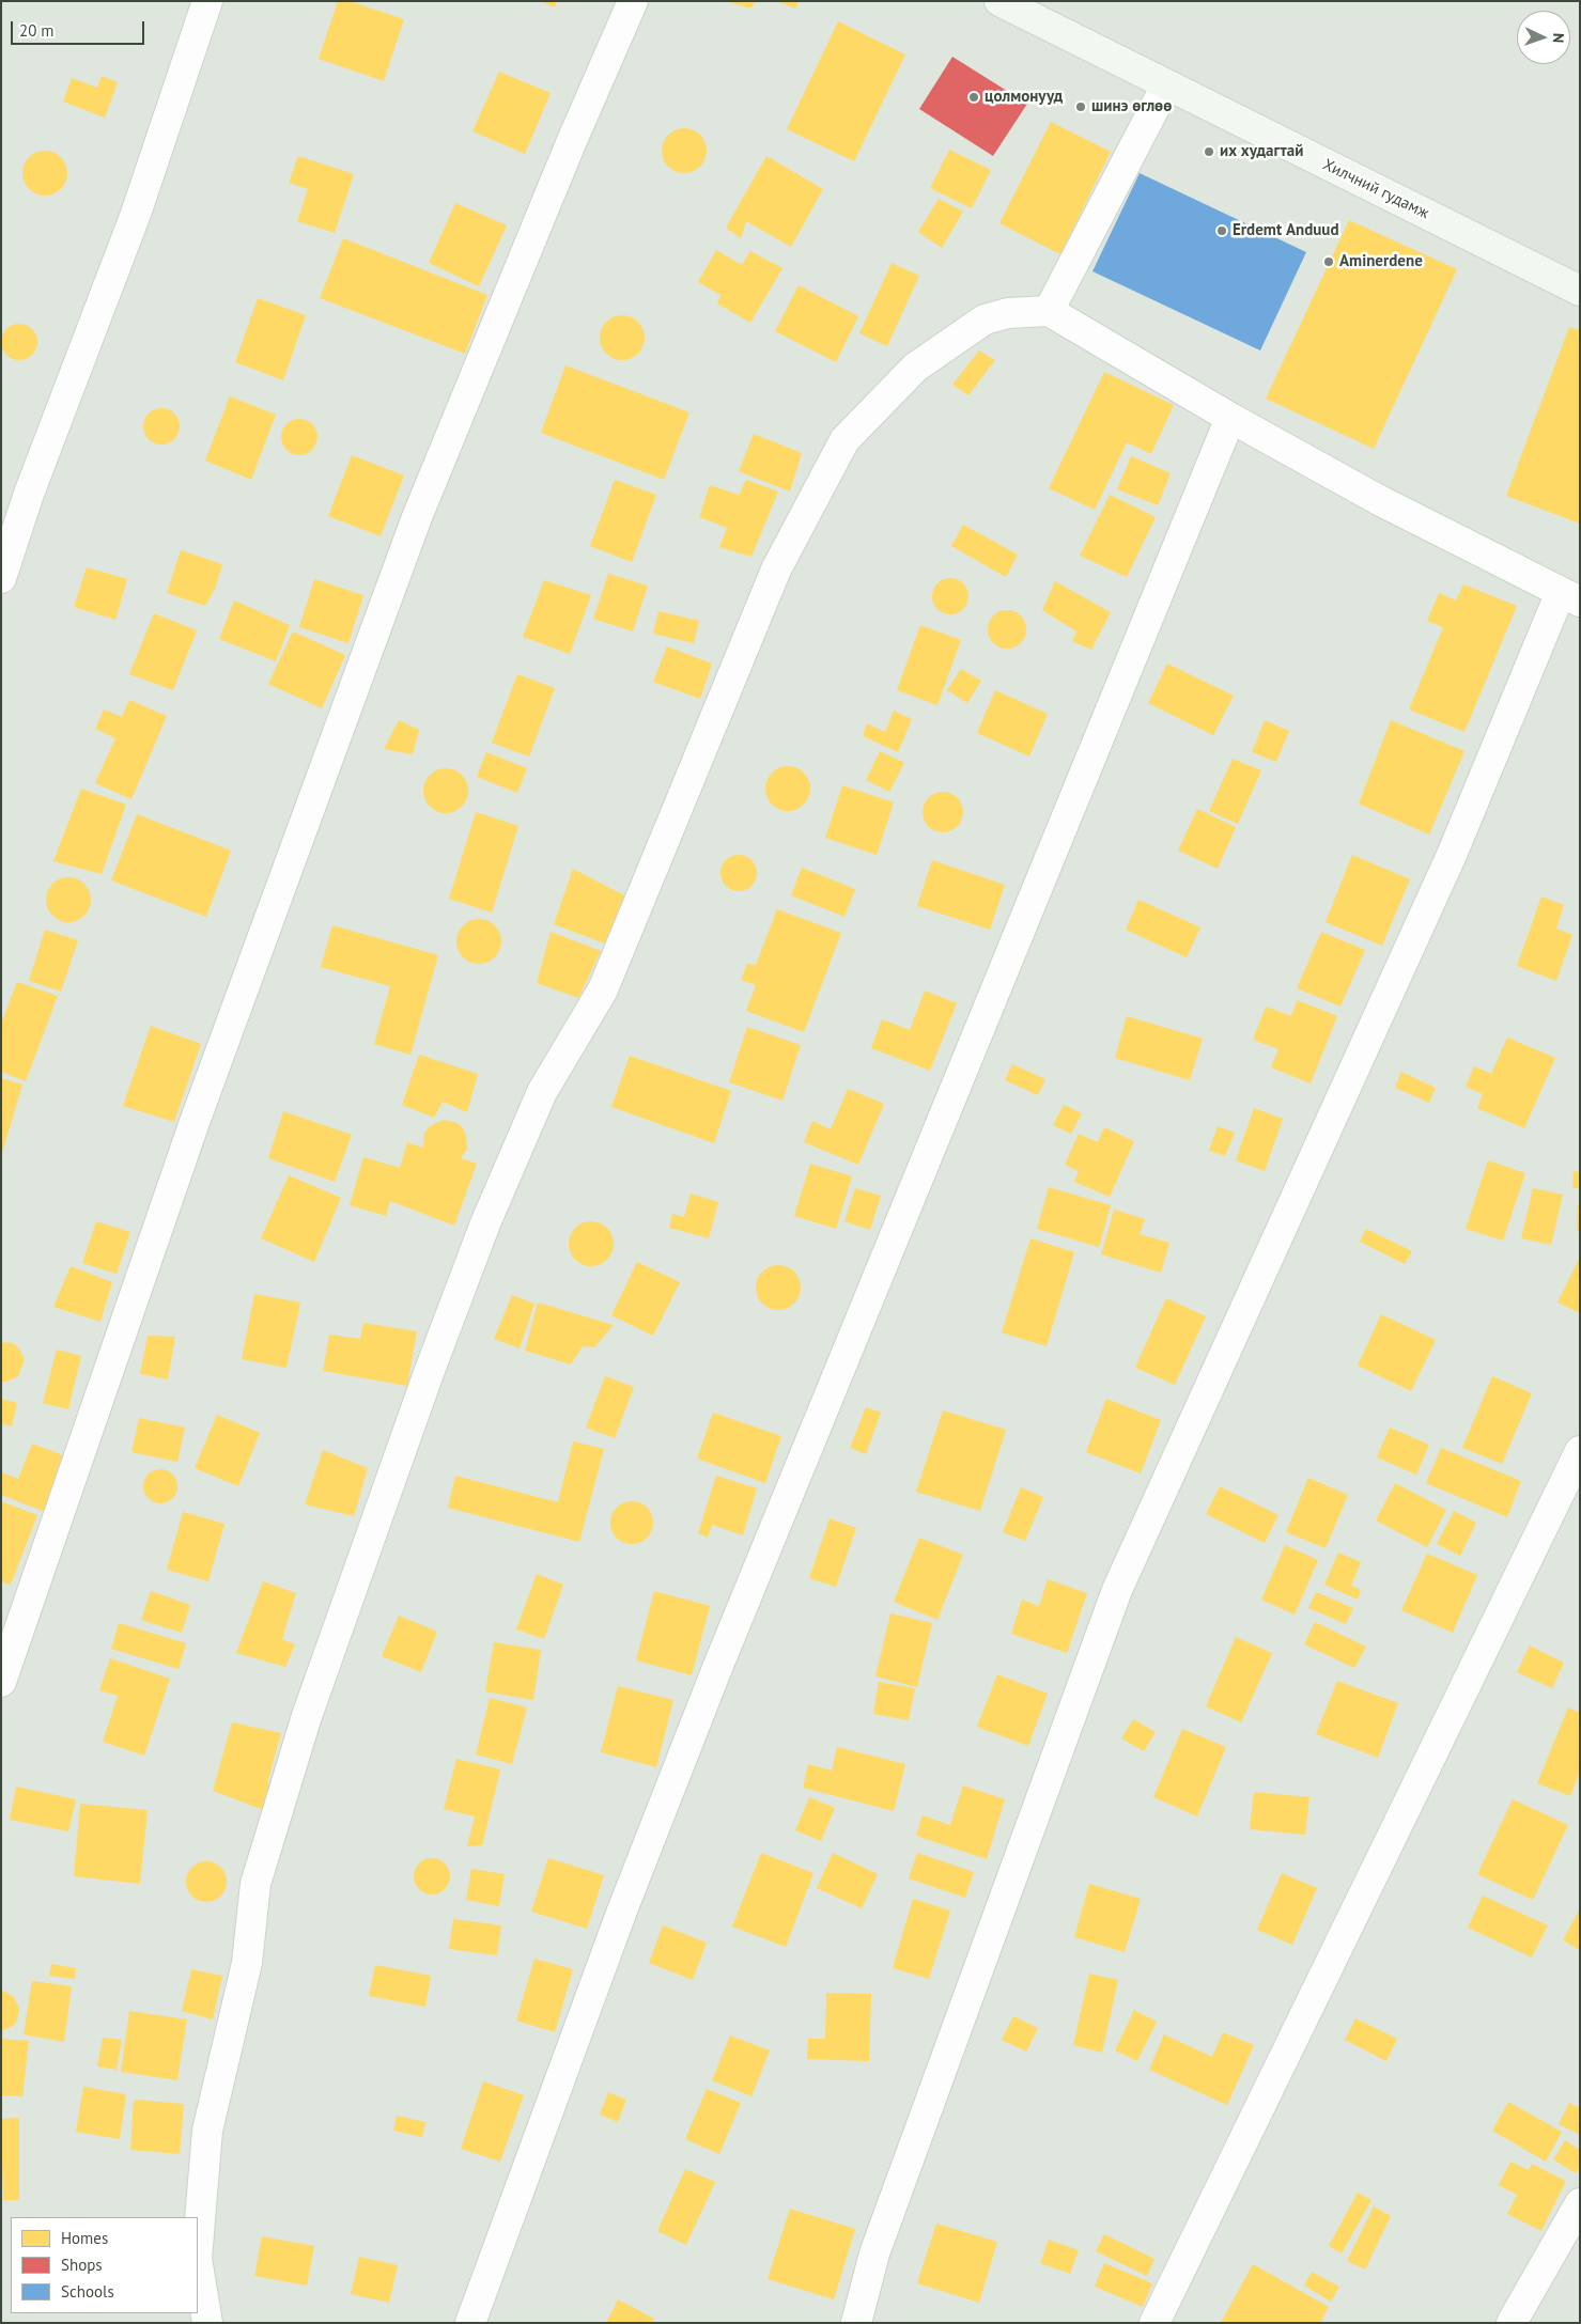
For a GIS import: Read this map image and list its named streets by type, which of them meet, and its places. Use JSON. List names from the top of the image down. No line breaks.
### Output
{"streets":{"main road":["Хилчний гудамж"]},"places":["цолмонууд","шинэ өглөө","их худагтай","Erdemt Anduud","Aminerdene"],"legend":["Homes","Shops","Schools"],"scale_bar":"20 m","north":"right"}
